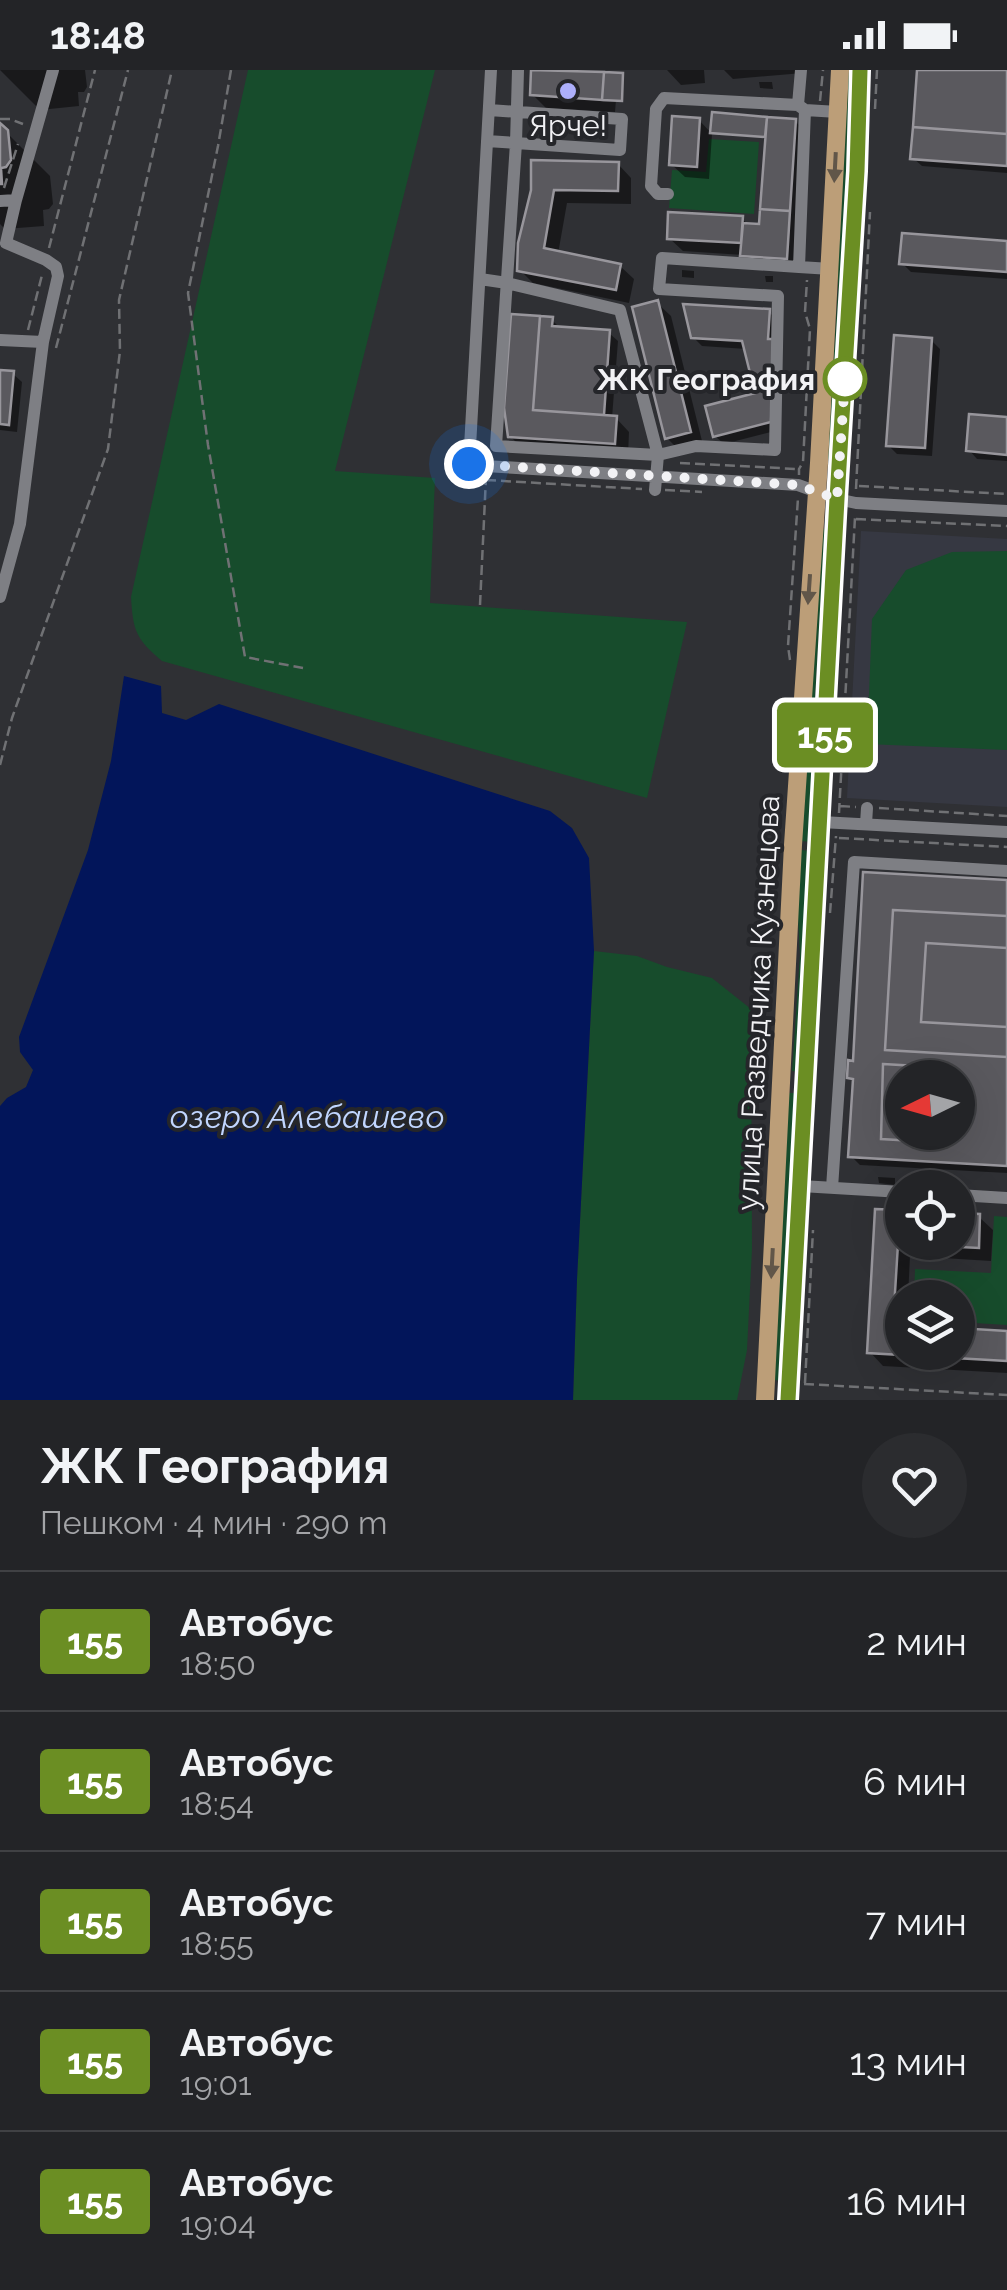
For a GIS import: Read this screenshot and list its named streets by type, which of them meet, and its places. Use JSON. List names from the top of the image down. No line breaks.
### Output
{"streets":{"main road":["улица Разведчика Кузнецова"]},"water":["озеро Алебашево"],"places":["Ярче!","ЖК География"],"lines":["bus line 155"],"north":"left","page":{"status":"18:48","on_map":"155","heading":["ЖК География","Пешком · 4 мин · 290 m"],"list":[{"mark":"155","name":"Автобус","note":"18:50","value":"2 мин"},{"mark":"155","name":"Автобус","note":"18:54","value":"6 мин"},{"mark":"155","name":"Автобус","note":"18:55","value":"7 мин"},{"mark":"155","name":"Автобус","note":"19:01","value":"13 мин"},{"mark":"155","name":"Автобус","note":"19:04","value":"16 мин"}]}}
